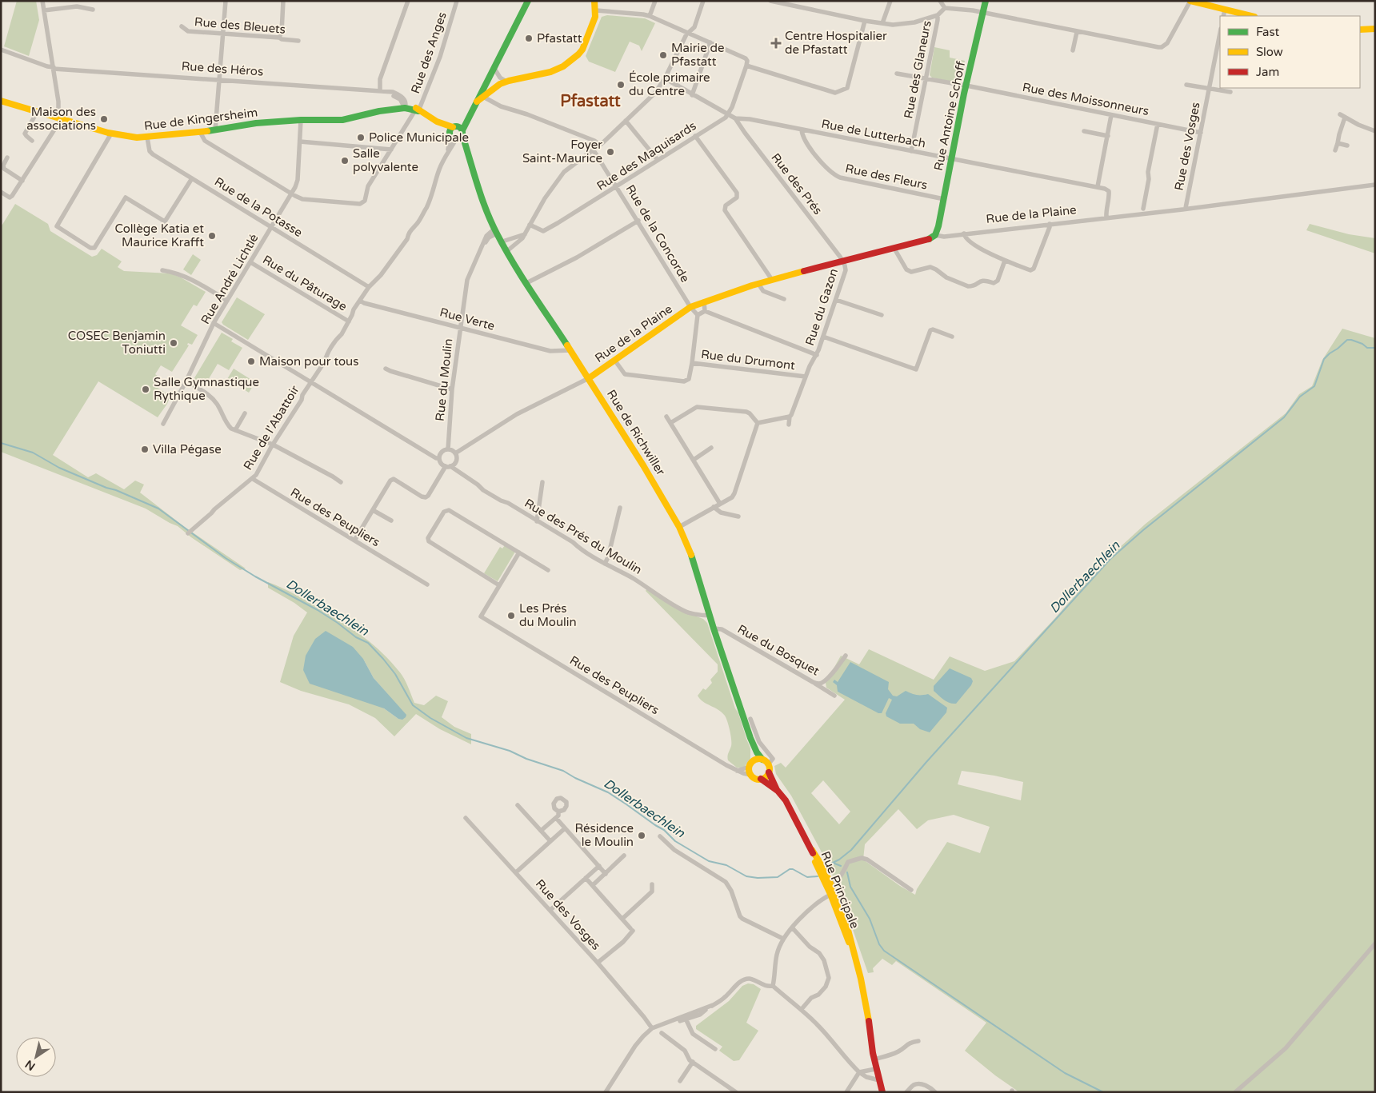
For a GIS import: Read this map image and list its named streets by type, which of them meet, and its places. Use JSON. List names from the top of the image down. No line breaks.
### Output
{"streets":{"main road":["Rue des Héros","Rue Antoine Schoff","Rue de Kingersheim","Rue de la Plaine","Rue de Richwiller","Rue Principale"],"street":["Rue des Bleuets","Rue des Anges","Rue des Glaneurs","Rue des Moissonneurs","Rue de Lutterbach","Rue des Vosges","Rue des Maquisards","Rue des Fleurs","Rue des Prés","Rue de la Potasse","Rue de la Concorde","Rue André Lichtlé","Rue du Pâturage","Rue du Gazon","Rue Verte","Rue du Drumont","Rue du Moulin","Rue de l'Abattoir","Rue des Peupliers","Rue des Prés du Moulin","Rue du Bosquet"]},"crossings":[["Rue des Anges","Rue des Héros"],["Rue des Anges","Rue André Lichtlé"],["Rue des Héros","Rue de Kingersheim"],["Rue des Héros","Rue de l'Abattoir"],["Rue des Héros","Rue de Richwiller"],["Rue des Glaneurs","Rue des Moissonneurs"],["Rue des Glaneurs","Rue de Lutterbach"],["Rue des Moissonneurs","Rue Antoine Schoff"],["Rue des Moissonneurs","Rue des Vosges"],["Rue Antoine Schoff","Rue de Lutterbach"],["Rue Antoine Schoff","Rue des Fleurs"],["Rue Antoine Schoff","Rue de la Plaine"],["Rue de Kingersheim","Rue de la Potasse"],["Rue de Kingersheim","Rue André Lichtlé"],["Rue de Lutterbach","Rue des Maquisards"],["Rue de Lutterbach","Rue des Fleurs"],["Rue de Lutterbach","Rue des Prés"],["Rue des Vosges","Rue de la Plaine"],["Rue des Maquisards","Rue de la Concorde"],["Rue des Prés","Rue de la Plaine"],["Rue des Prés","Rue du Gazon"],["Rue de la Potasse","Rue André Lichtlé"],["Rue de la Potasse","Rue de l'Abattoir"],["Rue de la Plaine","Rue de la Concorde"],["Rue de la Plaine","Rue du Gazon"],["Rue de la Plaine","Rue du Drumont"],["Rue de la Plaine","Rue de Richwiller"],["Rue André Lichtlé","Rue du Pâturage"],["Rue du Pâturage","Rue de l'Abattoir"],["Rue du Gazon","Rue du Drumont"],["Rue Verte","Rue du Moulin"],["Rue Verte","Rue de l'Abattoir"],["Rue Verte","Rue de Richwiller"],["Rue du Moulin","Rue de Richwiller"],["Rue du Moulin","Rue des Prés du Moulin"],["Rue de l'Abattoir","Rue de Richwiller"],["Rue de l'Abattoir","Rue des Peupliers"],["Rue de Richwiller","Rue des Peupliers"],["Rue de Richwiller","Rue des Prés du Moulin"],["Rue de Richwiller","Rue du Bosquet"]],"districts":["Pfastatt"],"water":["Dollerbaechlein"],"places":{"other":["Pfastatt","Mairie de Pfastatt","École primaire du Centre","Maison des associations","Police Municipale","Foyer Saint-Maurice","Salle polyvalente","Collège Katia et Maurice Krafft","COSEC Benjamin Toniutti","Maison pour tous","Salle Gymnastique Rythique","Villa Pégase","Les Prés du Moulin","Résidence le Moulin"],"health":["Centre Hospitalier de Pfastatt"]},"legend":["Fast","Slow","Jam"],"north":"bottom left"}
